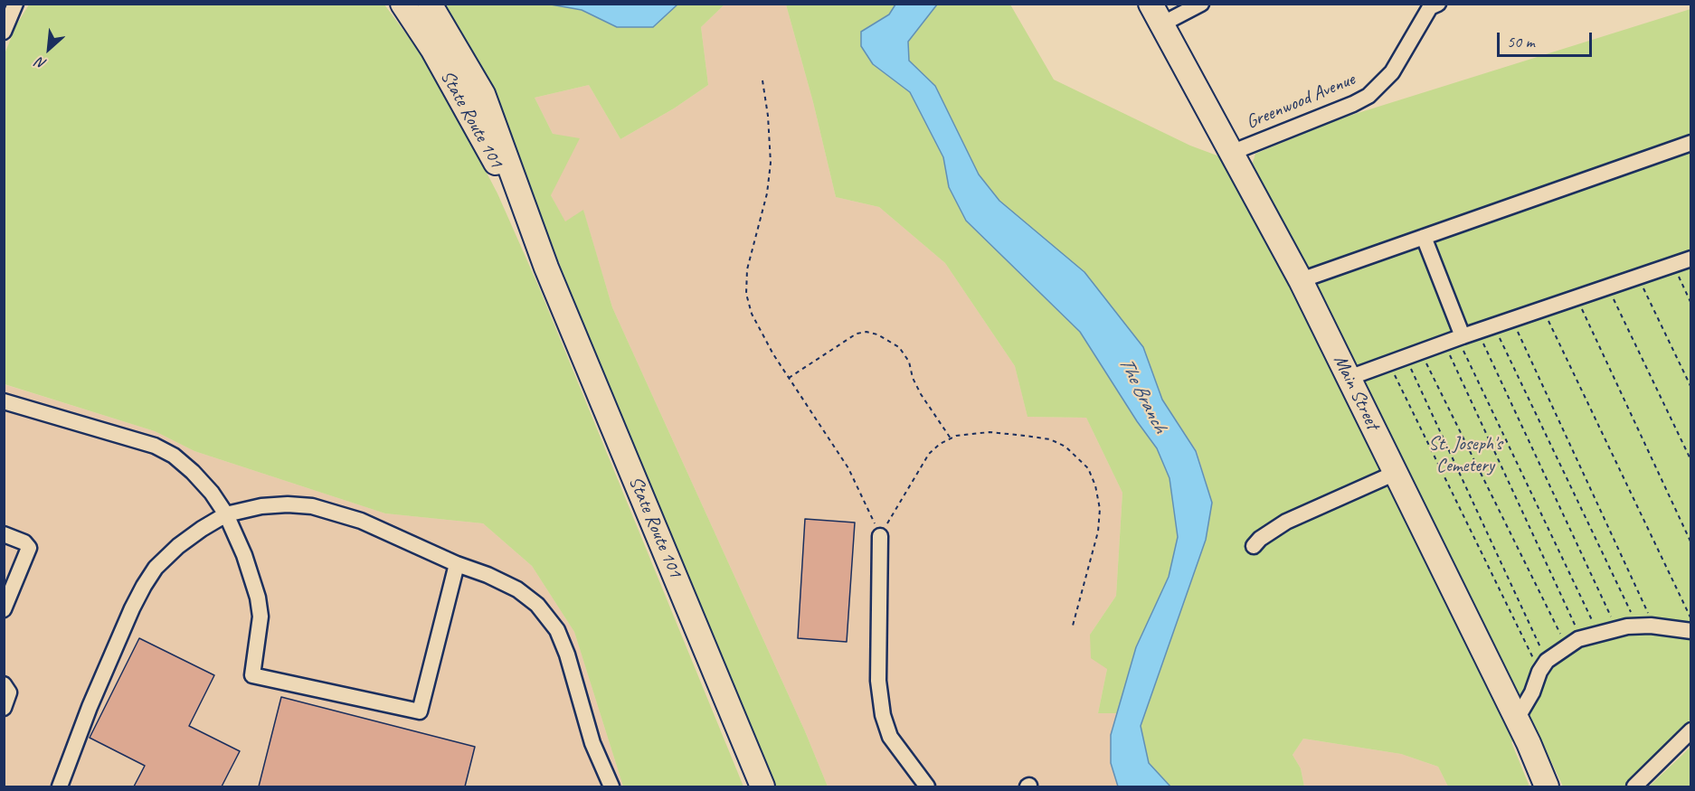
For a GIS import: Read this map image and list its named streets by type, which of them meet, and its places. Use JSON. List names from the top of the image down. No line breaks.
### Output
{"streets":{"highway":["State Route 101","Main Street"],"street":["Greenwood Avenue"]},"crossings":[["Greenwood Avenue","Main Street"]],"water":["The Branch"],"parks":["St. Joseph's Cemetery"],"scale_bar":"50 m","north":"bottom left"}
